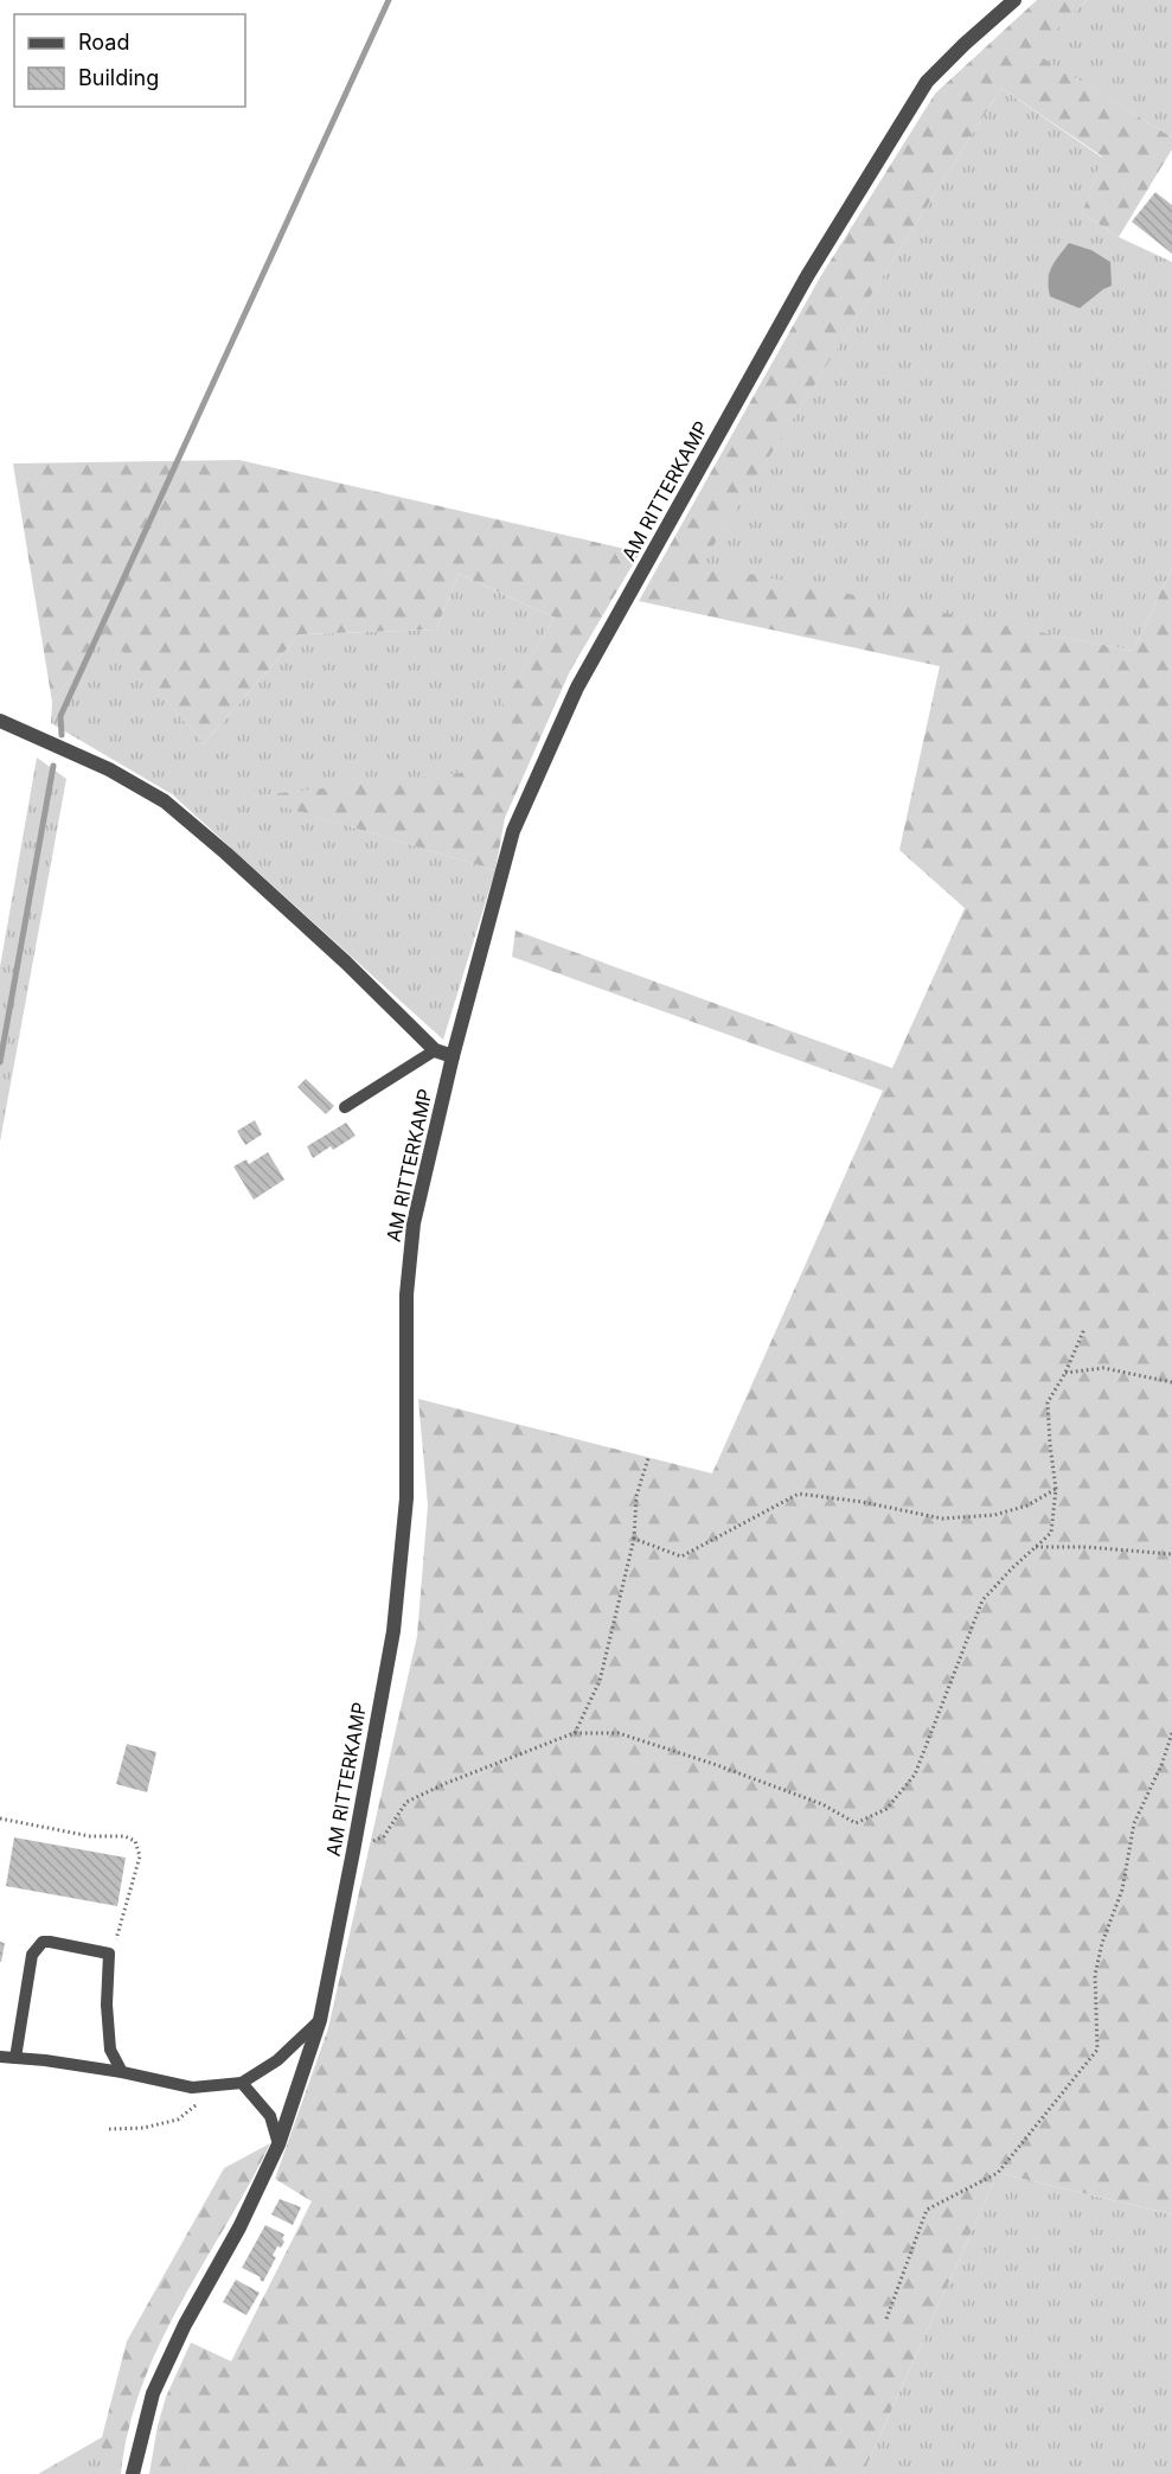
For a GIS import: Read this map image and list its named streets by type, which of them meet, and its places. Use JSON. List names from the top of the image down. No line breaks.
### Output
{"streets":{"street":["AM RITTERKAMP"]},"legend":["Road","Building"]}
